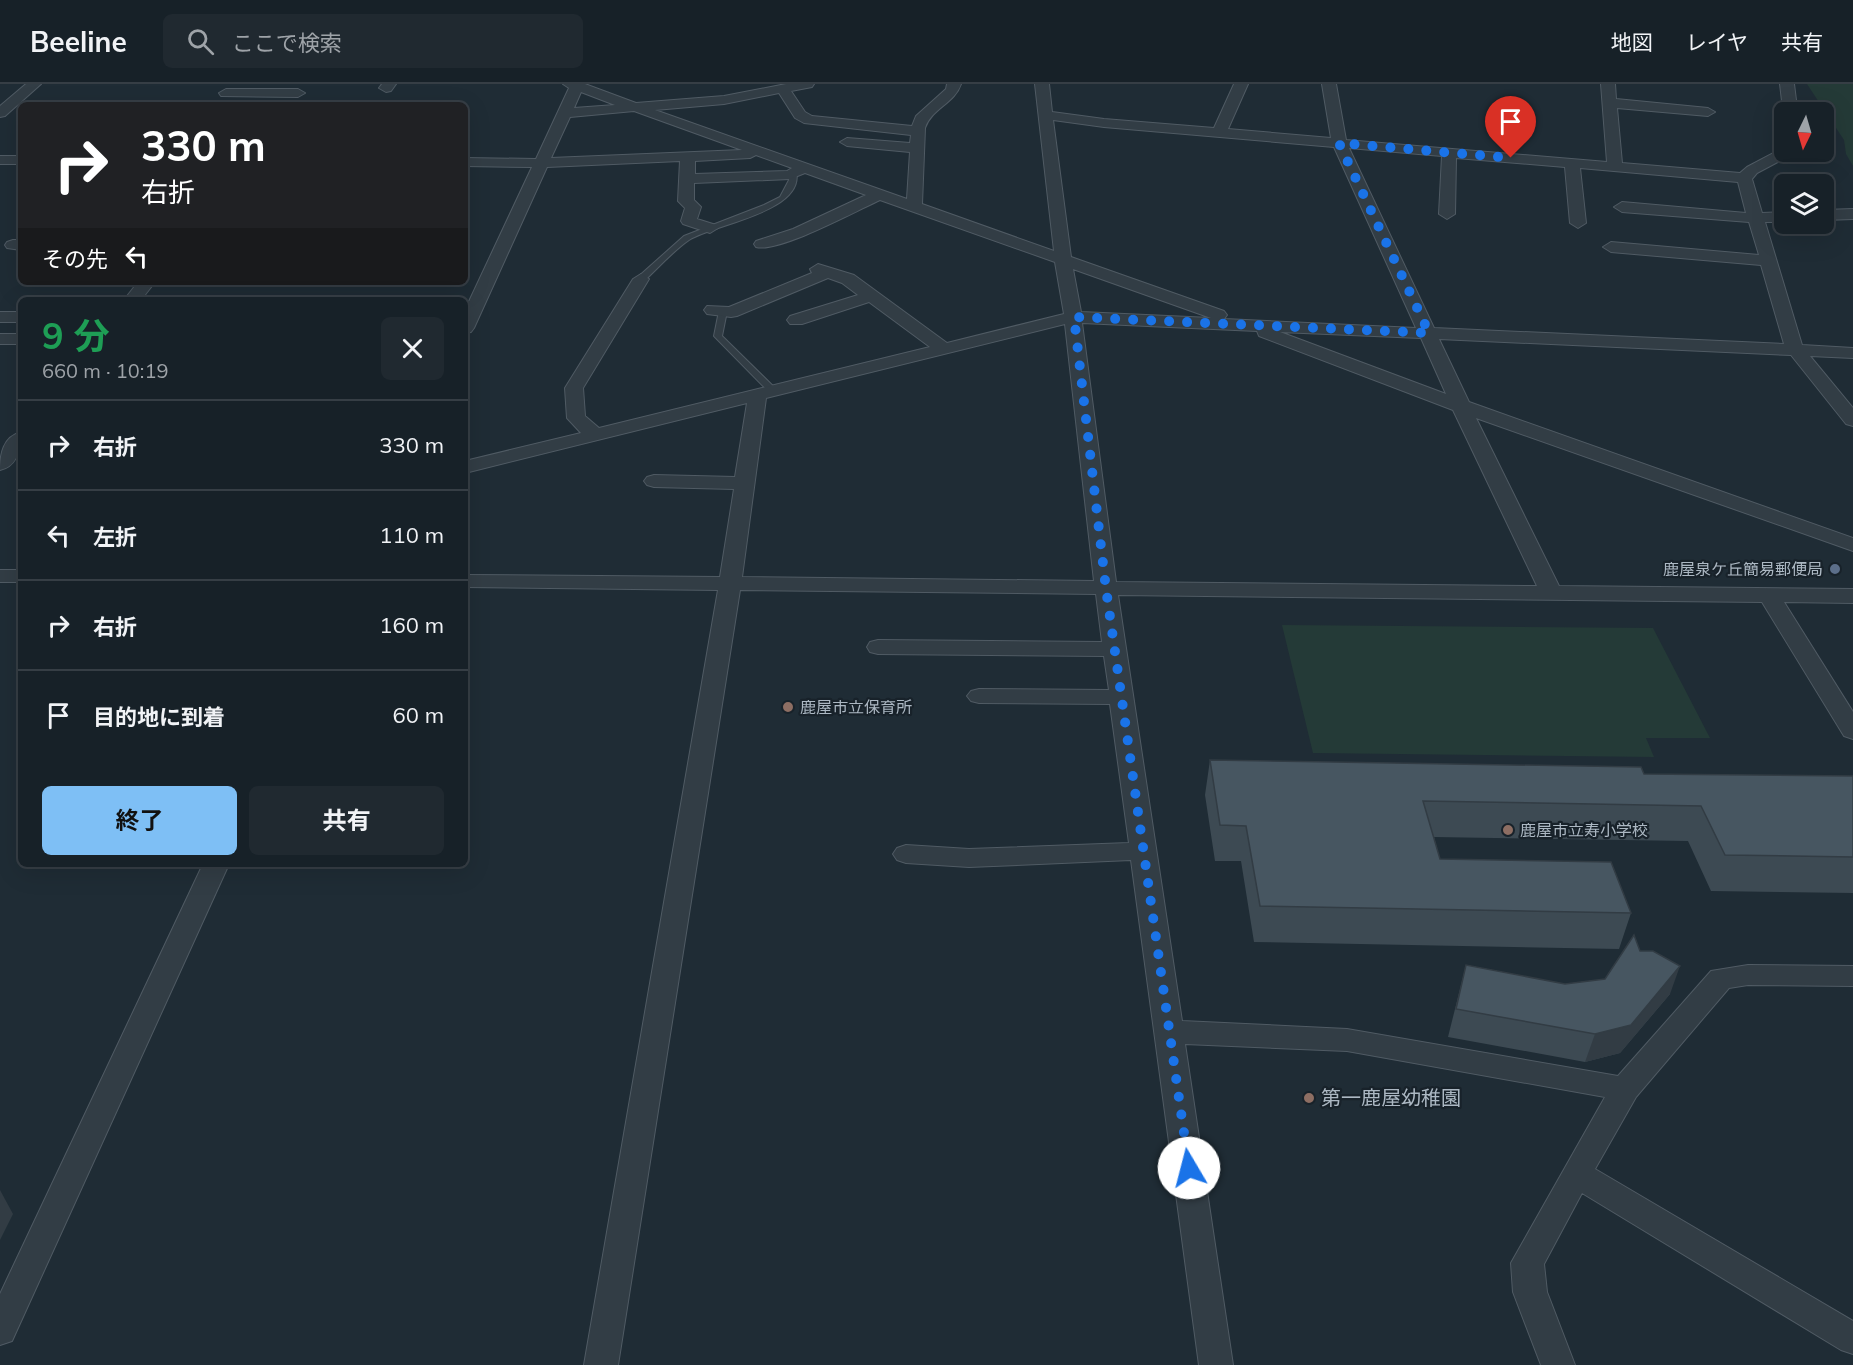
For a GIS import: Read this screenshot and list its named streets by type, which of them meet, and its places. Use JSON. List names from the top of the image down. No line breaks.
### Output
{"places":["鹿屋泉ケ丘簡易郵便局","鹿屋市立保育所","鹿屋市立寿小学校","第一鹿屋幼稚園"],"north":"bottom","page":{"header":"Beeline","search":"ここで検索","nav":["地図","レイヤ","共有"],"turn":["330 m","右折"],"then":"その先","heading":["9 分","660 m · 10:19"],"list":[{"name":"右折","value":"330 m"},{"name":"左折","value":"110 m"},{"name":"右折","value":"160 m"},{"name":"目的地に到着","value":"60 m"}],"buttons":["終了","共有"]}}
